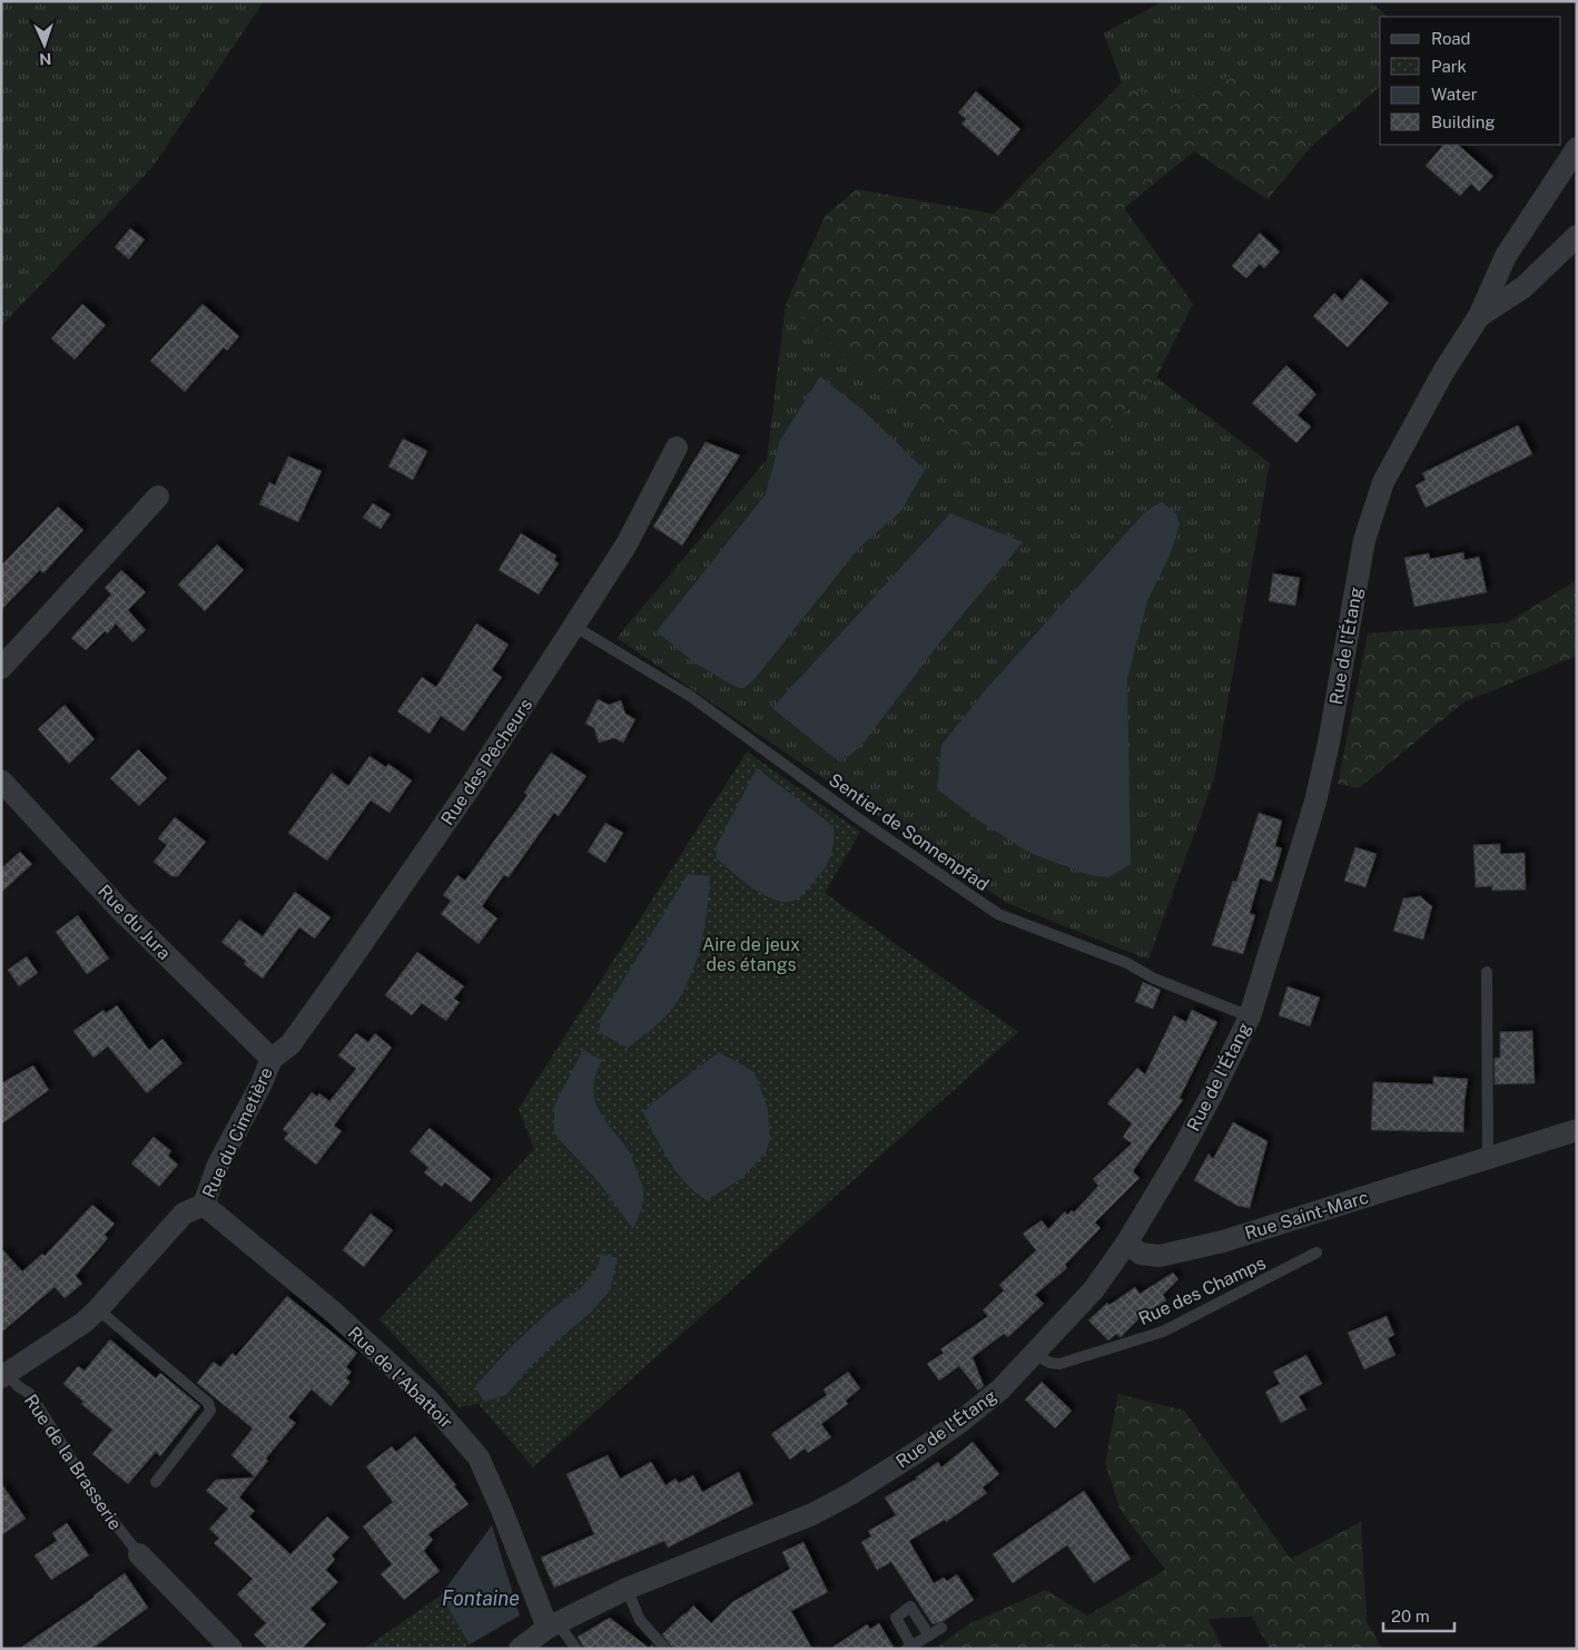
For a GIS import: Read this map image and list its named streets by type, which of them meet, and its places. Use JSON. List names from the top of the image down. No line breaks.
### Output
{"streets":{"street":["Rue de l'Étang","Rue des Pêcheurs","Rue du Jura","Rue du Cimetière","Rue Saint-Marc","Rue de l'Abattoir","Rue de la Brasserie"],"lane":["Sentier de Sonnenpfad","Rue des Champs"]},"crossings":[["Rue de l'Étang","Sentier de Sonnenpfad"],["Rue de l'Étang","Rue Saint-Marc"],["Rue de l'Étang","Rue des Champs"],["Rue de l'Étang","Rue de l'Abattoir"],["Rue des Pêcheurs","Sentier de Sonnenpfad"],["Rue des Pêcheurs","Rue du Jura"],["Rue des Pêcheurs","Rue du Cimetière"],["Rue du Jura","Rue du Cimetière"],["Rue du Cimetière","Rue de l'Abattoir"],["Rue du Cimetière","Rue de la Brasserie"]],"water":["Fontaine"],"parks":["Aire de jeux des étangs"],"legend":["Road","Park","Water","Building"],"scale_bar":"20 m","north":"bottom"}
